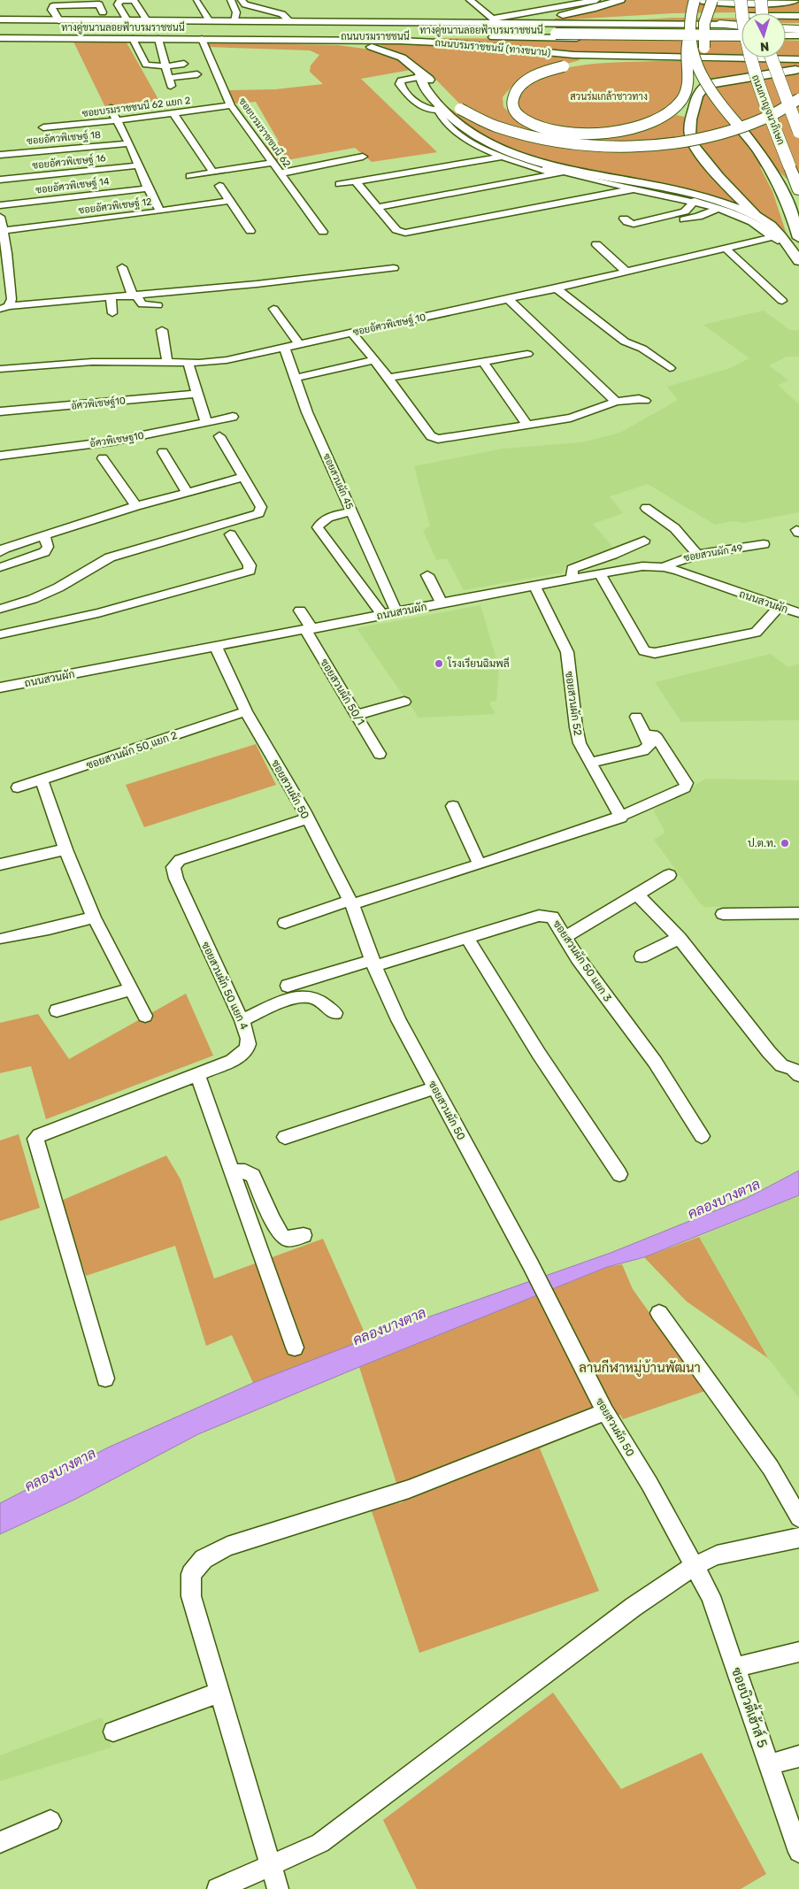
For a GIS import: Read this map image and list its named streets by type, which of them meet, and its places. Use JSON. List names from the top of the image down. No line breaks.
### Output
{"streets":{"highway":["ถนนกาญจนาภิเษก"],"main road":["ทางคู่ขนานลอยฟ้าบรมราชชนนี","ถนนบรมราชชนนี","ถนนบรมราชชนนี (ทางขนาน)"],"street":["ซอยบรมราชชนนี 62 แยก 2","ซอยบรมราชชนนี 62","ซอยอัศวพิเชษฐ์ 18","ซอยอัศวพิเชษฐ์ 16","ซอยอัศวพิเชษฐ์ 14","ซอยอัศวพิเชษฐ์ 12","ซอยอัศวพิเชษฐ์ 10","อัศวพิเชษฐ์10","อัศวพิเชษฐ10","ซอยสวนผัก 45","ซอยสวนผัก 49","ถนนสวนผัก","ซอยสวนผัก 50/1","ซอยสวนผัก 52","ซอยสวนผัก 50 แยก 2","ซอยสวนผัก 50","ซอยสวนผัก 50 แยก 3","ซอยสวนผัก 50 แยก 4","ซอยบิวตี้เฮ้าส์ 5"]},"crossings":[["ทางคู่ขนานลอยฟ้าบรมราชชนนี","ถนนบรมราชชนนี"],["ทางคู่ขนานลอยฟ้าบรมราชชนนี","ถนนบรมราชชนนี (ทางขนาน)"],["ถนนบรมราชชนนี","ถนนบรมราชชนนี (ทางขนาน)"],["ถนนบรมราชชนนี (ทางขนาน)","ซอยบรมราชชนนี 62"],["ซอยบรมราชชนนี 62 แยก 2","ซอยบรมราชชนนี 62"],["ซอยอัศวพิเชษฐ์ 10","ซอยสวนผัก 45"],["ซอยสวนผัก 45","ถนนสวนผัก"],["ซอยสวนผัก 49","ถนนสวนผัก"],["ถนนสวนผัก","ซอยสวนผัก 50/1"],["ถนนสวนผัก","ซอยสวนผัก 52"],["ถนนสวนผัก","ซอยสวนผัก 50"],["ซอยสวนผัก 50 แยก 2","ซอยสวนผัก 50"],["ซอยสวนผัก 50","ซอยสวนผัก 50 แยก 3"],["ซอยสวนผัก 50","ซอยสวนผัก 50 แยก 4"],["ซอยสวนผัก 50","ซอยบิวตี้เฮ้าส์ 5"]],"water":["คลองบางตาล"],"parks":["สวนร่มเกล้าชาวทาง","ลานกีฬาหมู่บ้านพัฒนา"],"places":["โรงเรียนฉิมพลี","ป.ต.ท."],"north":"bottom"}
